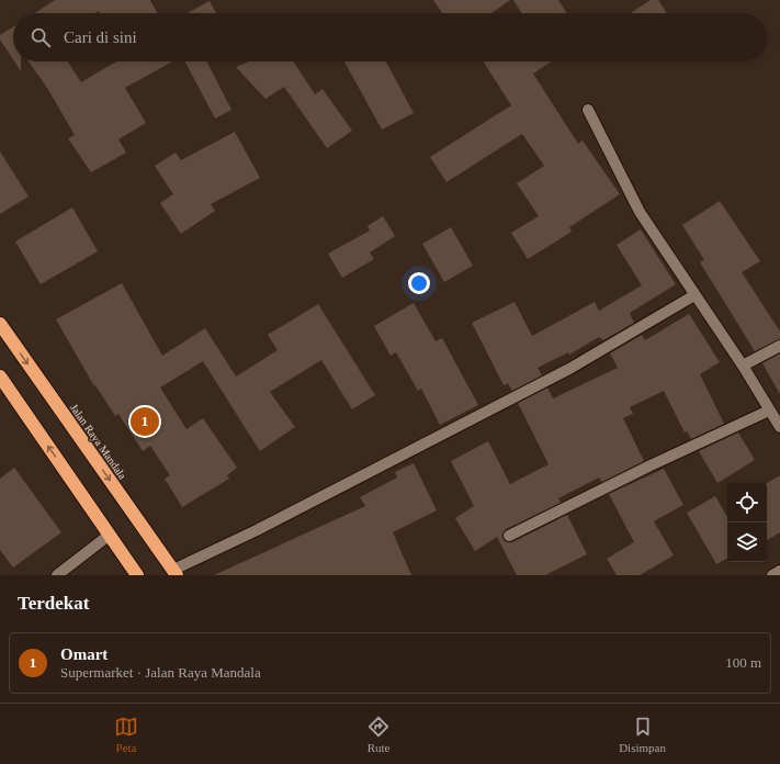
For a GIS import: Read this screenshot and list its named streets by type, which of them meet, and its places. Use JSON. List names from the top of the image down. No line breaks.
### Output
{"streets":{"highway":["Jalan Raya Mandala"]},"page":{"search":"Cari di sini","pins":"1","heading":"Terdekat","list":[{"mark":"1","name":"Omart","note":"Supermarket · Jalan Raya Mandala","value":"100 m"}],"nav":["Peta","Rute","Disimpan"]}}
